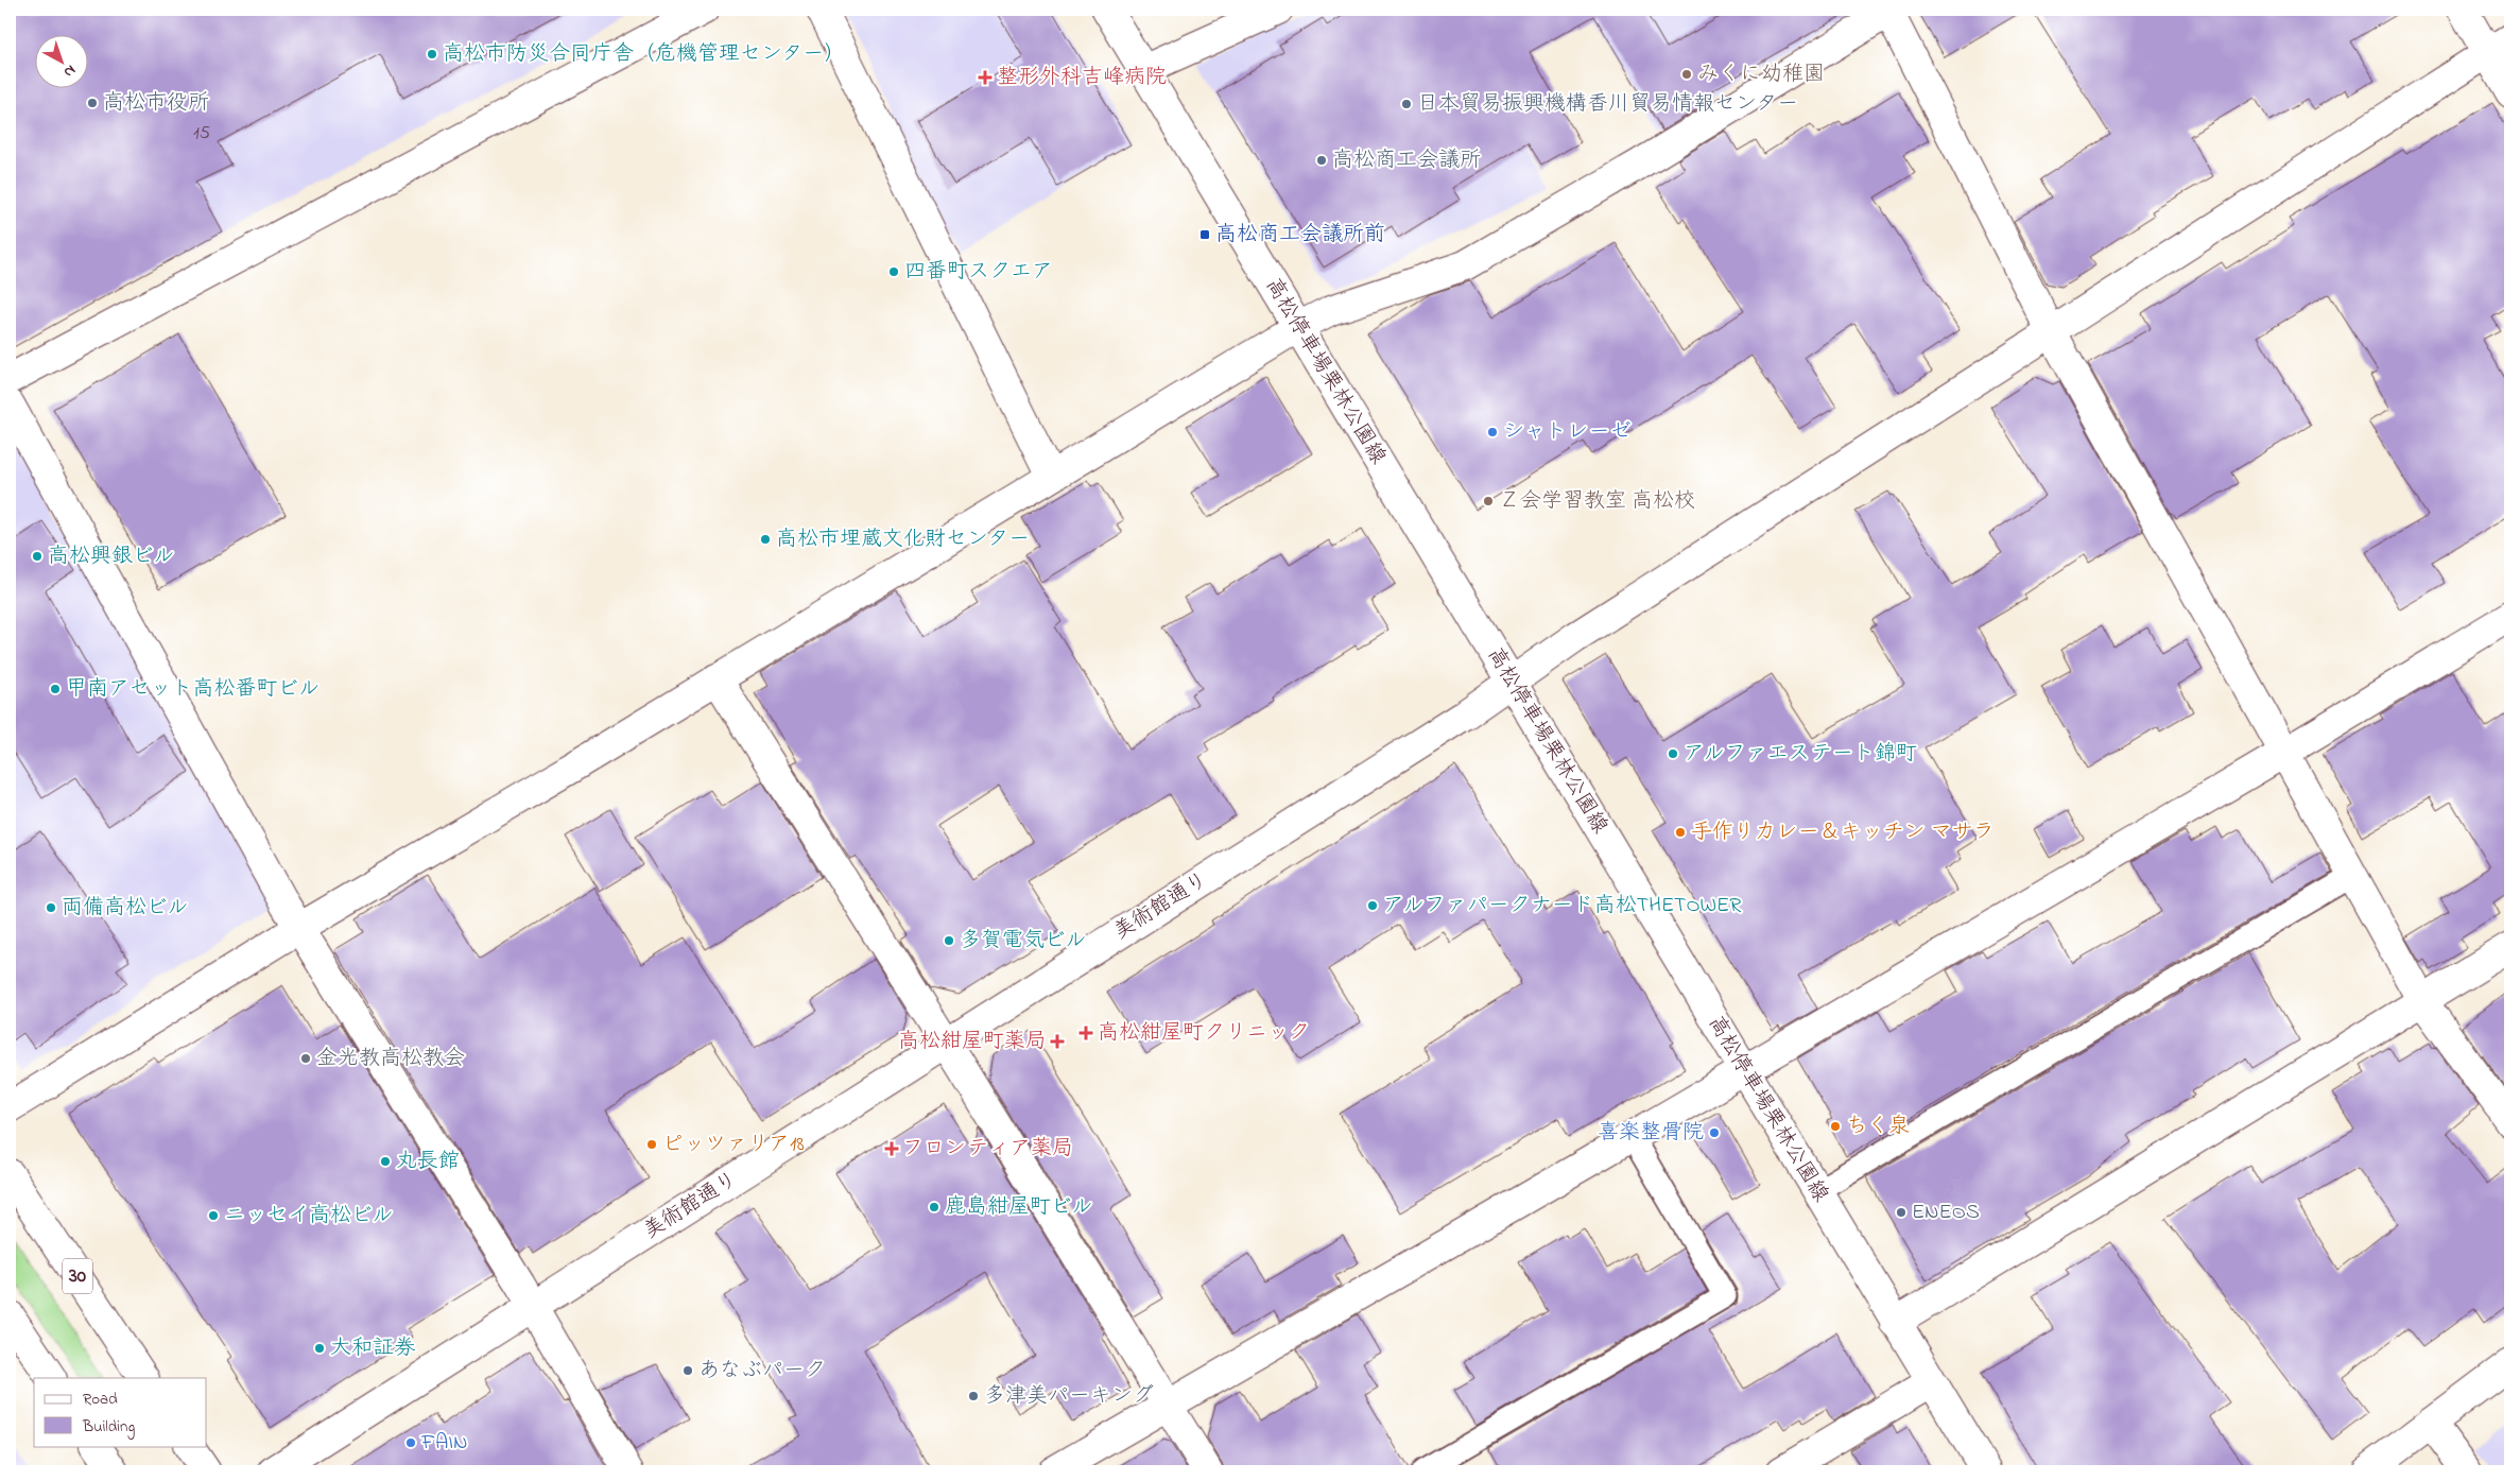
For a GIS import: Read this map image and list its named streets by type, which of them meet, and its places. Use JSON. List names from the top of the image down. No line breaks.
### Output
{"streets":{"main road":["高松停車場栗林公園線","美術館通り","30"]},"crossings":[["高松停車場栗林公園線","美術館通り"]],"places":{"other":["高松市防災合同庁舎（危機管理センター）","みくに幼稚園","高松市役所","日本貿易振興機構香川貿易情報センター","高松商工会議所","四番町スクエア","シャトレーゼ","Ｚ会学習教室 高松校","高松市埋蔵文化財センター","高松興銀ビル","甲南アセット高松番町ビル","アルファエステート錦町","手作りカレー＆キッチン マサラ","アルファパークナード高松THETOWER","両備高松ビル","多賀電気ビル","金光教高松教会","ちく泉","喜楽整骨院","ピッツァリア18","丸長館","鹿島紺屋町ビル","ENEOS","ニッセイ高松ビル","大和証券","あなぶパーク","多津美パーキング","FAIN"],"health":["整形外科吉峰病院","高松紺屋町クリニック","高松紺屋町薬局","フロンティア薬局"],"transit":["高松商工会議所前"]},"house_numbers":["15"],"legend":["Road","Building"],"north":"bottom right"}
